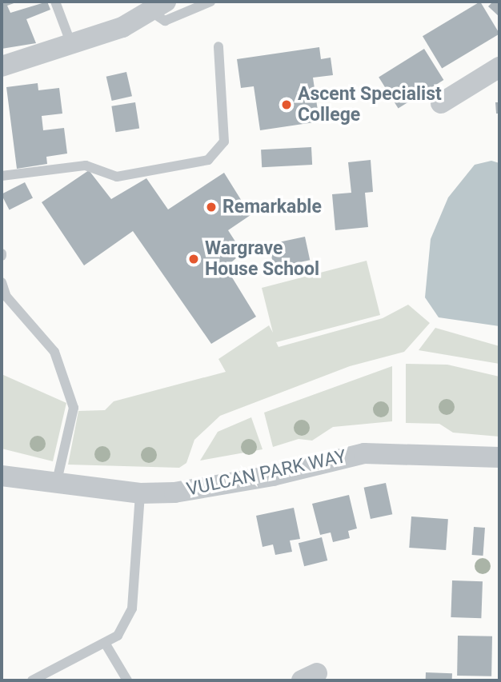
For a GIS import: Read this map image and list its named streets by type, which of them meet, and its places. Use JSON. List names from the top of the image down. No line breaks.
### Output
{"streets":{"street":["VULCAN PARK WAY"]},"places":["Ascent Specialist College","Remarkable","Wargrave House School"]}
